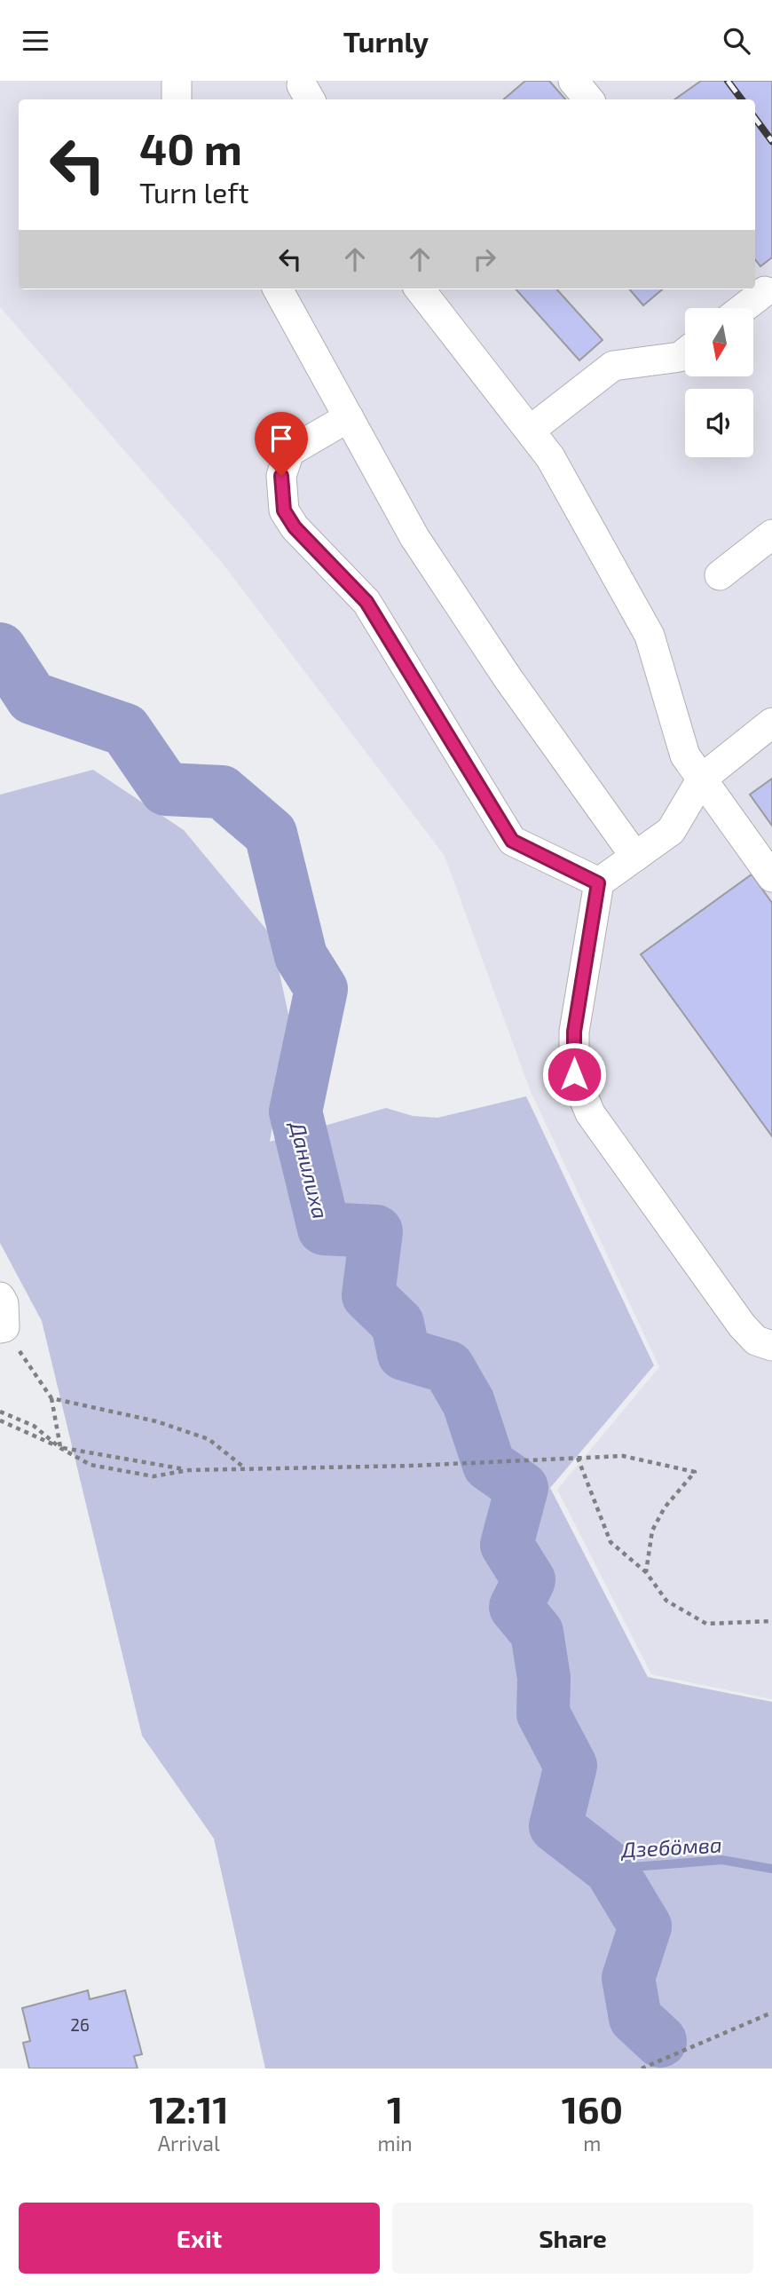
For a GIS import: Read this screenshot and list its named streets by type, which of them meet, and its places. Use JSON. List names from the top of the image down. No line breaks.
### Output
{"water":["Данилиха","Дзебӧмва"],"house_numbers":["26"],"north":"bottom","page":{"header":"Turnly","turn":["40 m","Turn left"],"eta":["12:11","Arrival","1","min","160","m"],"buttons":["Exit","Share"]}}
